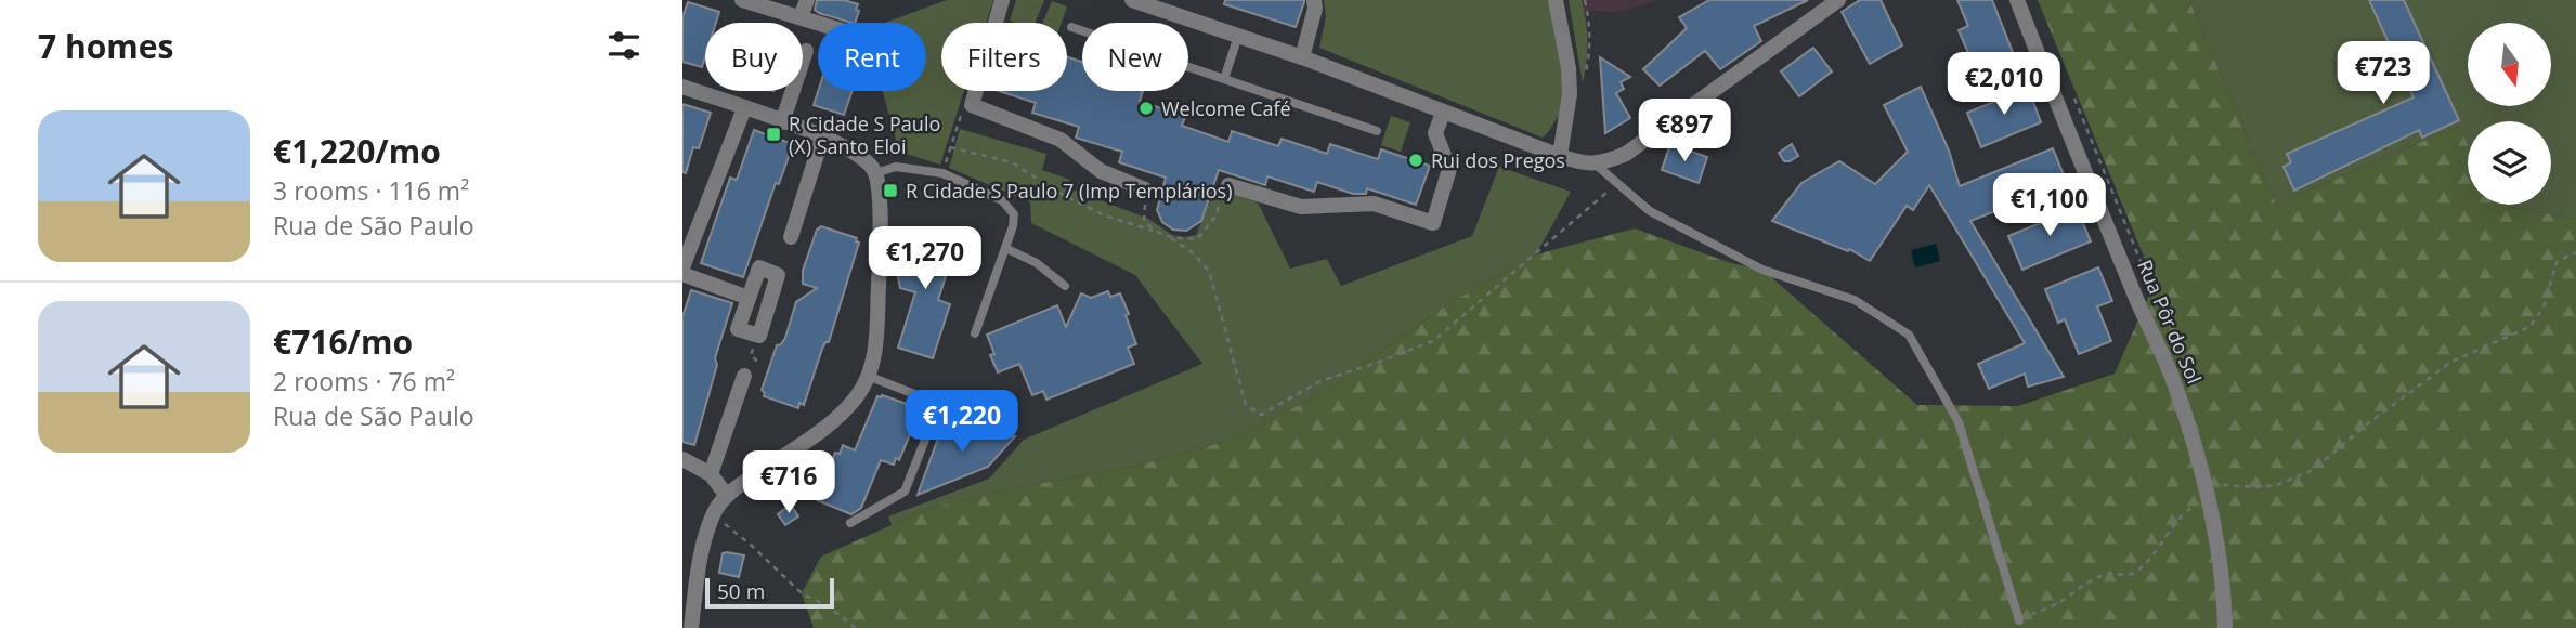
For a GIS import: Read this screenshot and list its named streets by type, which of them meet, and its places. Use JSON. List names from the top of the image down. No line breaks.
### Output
{"streets":{"street":["Rua Pôr do Sol"]},"places":{"other":["Welcome Café","Rui dos Pregos"],"transit":["R Cidade S Paulo (X) Santo Eloi","R Cidade S Paulo 7 (Imp Templários)"]},"scale_bar":"50 m","north":"bottom","page":{"heading":"7 homes","chip":["Buy","Rent","Filters","New"],"price":["€723","€2,010","€897","€1,100","€1,270","€1,220","€716"],"list":[{"name":"€1,220/mo","note":"3 rooms · 116 m² · Rua de São Paulo"},{"name":"€716/mo","note":"2 rooms · 76 m² · Rua de São Paulo"}],"scale":"50 m"}}
